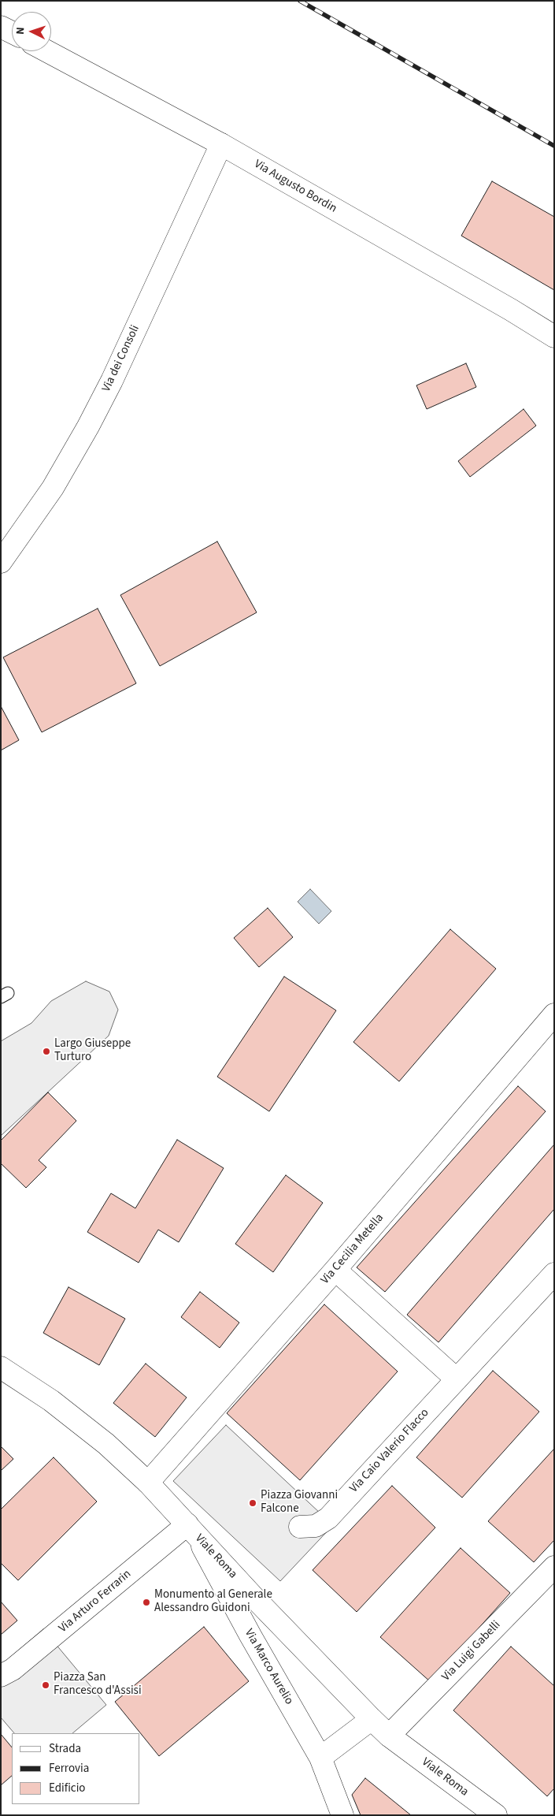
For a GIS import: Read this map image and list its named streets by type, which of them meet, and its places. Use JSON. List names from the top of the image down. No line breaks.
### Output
{"streets":{"street":["Via Augusto Bordin","Via dei Consoli","Via Cecilia Metella","Via Caio Valerio Flacco","Viale Roma","Via Arturo Ferrarin","Via Luigi Gabelli","Via Marco Aurelio"]},"crossings":[["Via Augusto Bordin","Via dei Consoli"],["Via Cecilia Metella","Viale Roma"],["Viale Roma","Via Arturo Ferrarin"],["Viale Roma","Via Luigi Gabelli"],["Viale Roma","Via Marco Aurelio"],["Via Arturo Ferrarin","Via Marco Aurelio"]],"places":["Largo Giuseppe Turturo","Piazza Giovanni Falcone","Monumento al Generale Alessandro Guidoni","Piazza San Francesco d'Assisi"],"legend":["Strada","Ferrovia","Edificio"],"north":"left"}
